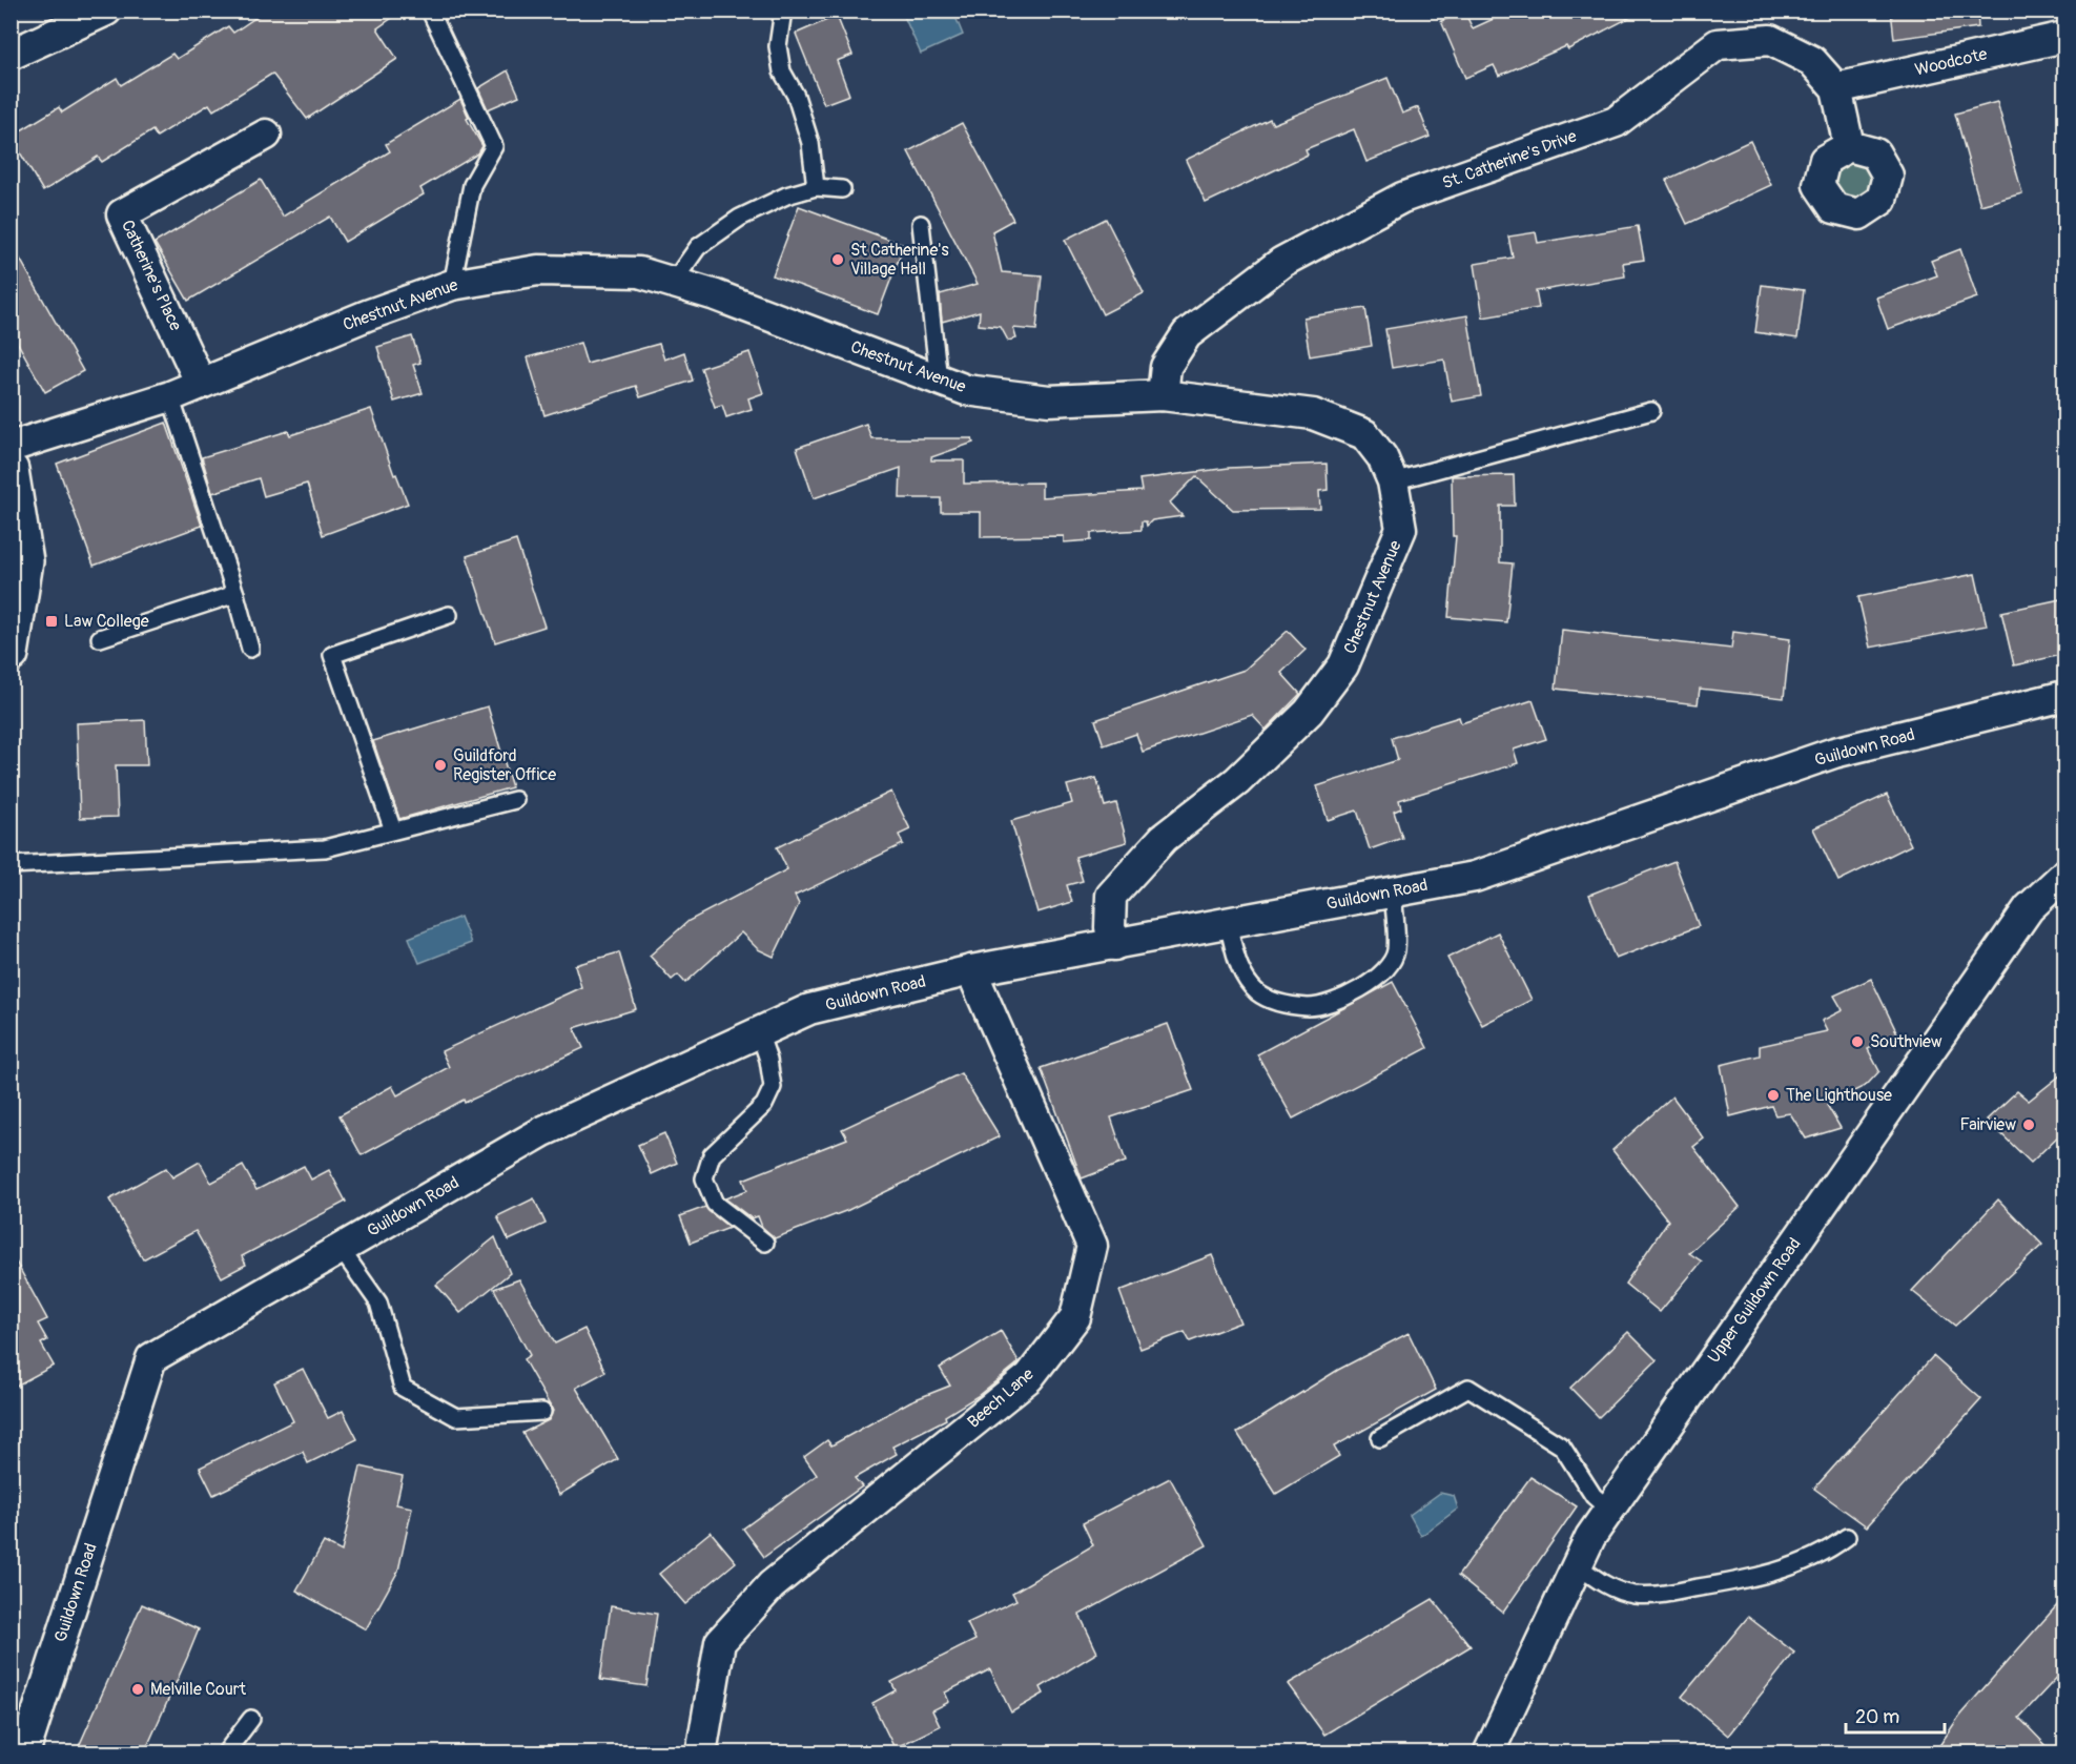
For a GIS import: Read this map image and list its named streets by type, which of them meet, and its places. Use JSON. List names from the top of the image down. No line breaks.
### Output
{"streets":{"street":["Woodcote","St. Catherine's Drive","Catherine's Place","Chestnut Avenue","Guildown Road","Upper Guildown Road","Beech Lane"]},"crossings":[["Woodcote","St. Catherine's Drive"],["St. Catherine's Drive","Chestnut Avenue"],["Catherine's Place","Chestnut Avenue"],["Chestnut Avenue","Guildown Road"],["Guildown Road","Beech Lane"]],"places":{"other":["St Catherine's Village Hall","Guildford Register Office","Southview","The Lighthouse","Fairview","Melville Court"],"transit":["Law College"]},"scale_bar":"20 m"}
